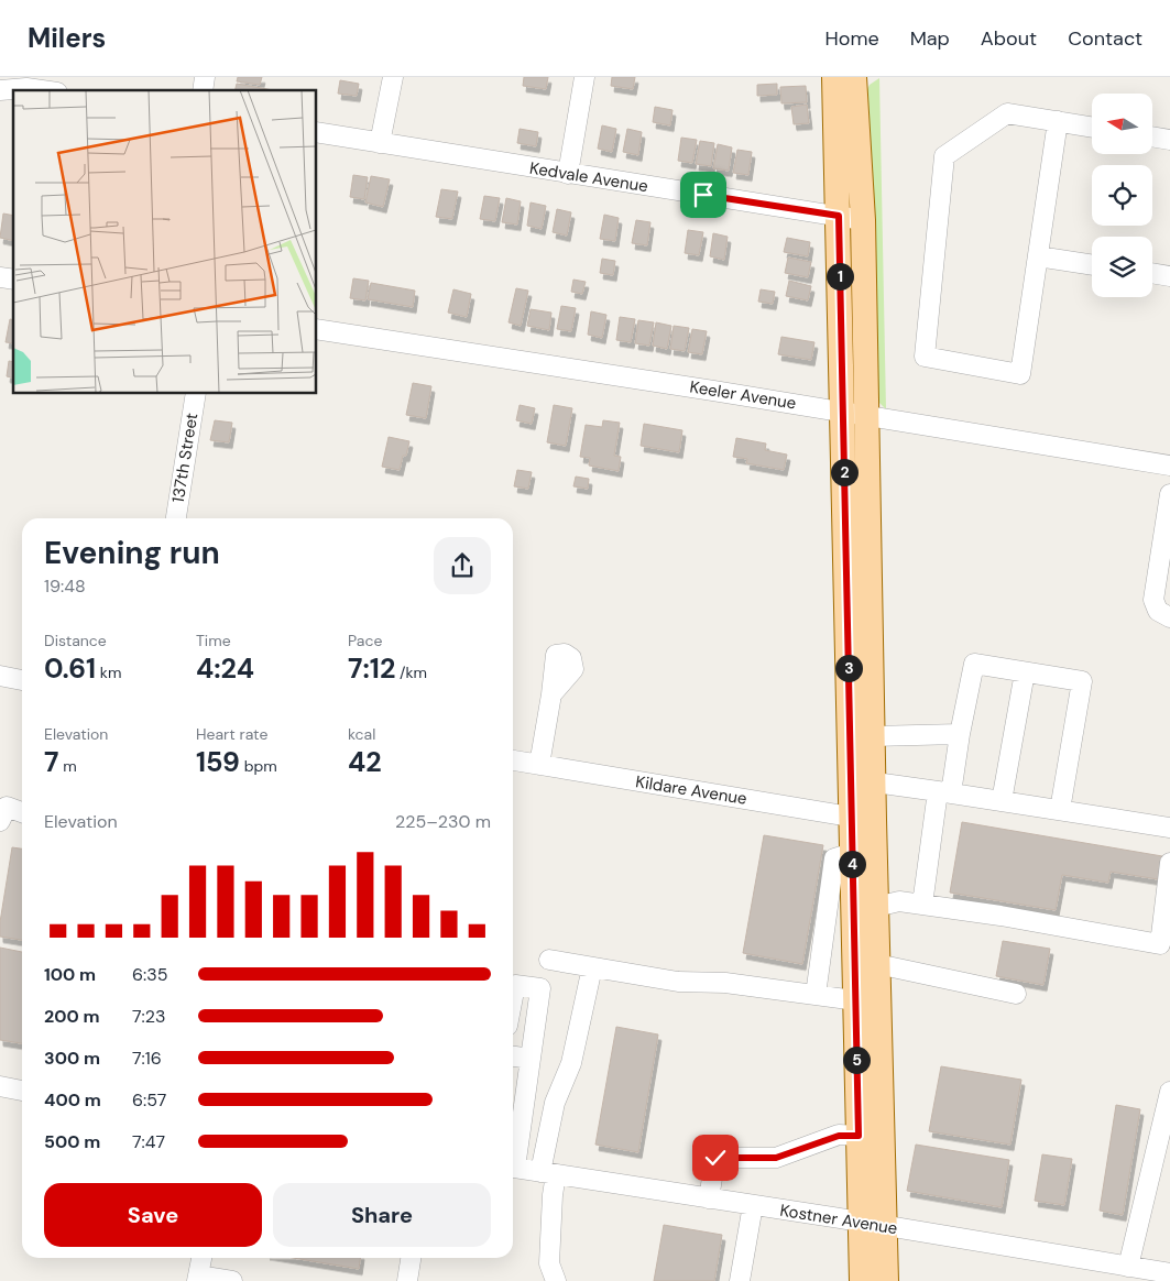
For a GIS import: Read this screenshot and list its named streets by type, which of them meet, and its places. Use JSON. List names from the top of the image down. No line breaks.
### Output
{"streets":{"street":["Kedvale Avenue","Keeler Avenue","137th Street","Kildare Avenue","Kostner Avenue"]},"north":"left","page":{"header":"Milers","nav":["Home","Map","About","Contact"],"pins":["1","2","3","4","5"],"heading":["Evening run","19:48"],"stats":[["Distance","0.61 km"],["Time","4:24"],["Pace","7:12 /km"],["Elevation","7 m"],["Heart rate","159 bpm"],["kcal","42"]],"chart":["Elevation","225–230 m"],"list":[{"name":"100 m","note":"6:35"},{"name":"200 m","note":"7:23"},{"name":"300 m","note":"7:16"},{"name":"400 m","note":"6:57"},{"name":"500 m","note":"7:47"}],"buttons":["Save","Share"]}}
